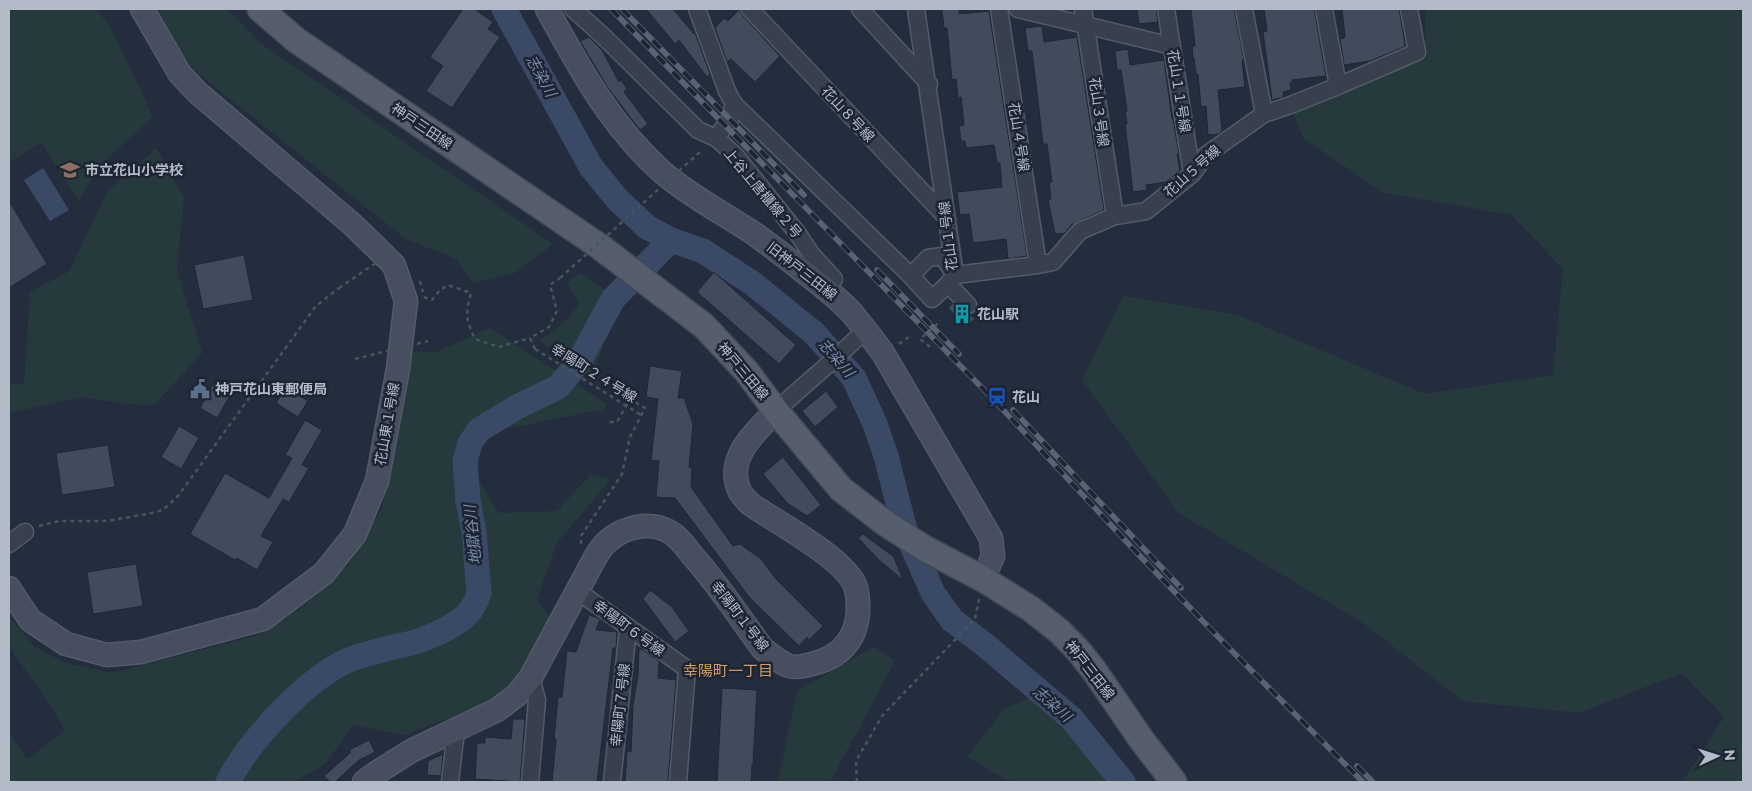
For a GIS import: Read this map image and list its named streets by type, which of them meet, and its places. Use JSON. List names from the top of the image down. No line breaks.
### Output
{"streets":{"main road":["神戸三田線"],"street":["花山１１号線","花山３号線","花山８号線","花山４号線","花山５号線","上谷上唐櫃線２号","花山１号線","旧神戸三田線","花山東１号線","幸陽町１号線","幸陽町６号線","幸陽町７号線"],"path":["幸陽町２４号線"]},"crossings":[["花山１１号線","花山５号線"],["花山３号線","花山５号線"],["花山８号線","花山１号線"],["神戸三田線","旧神戸三田線"],["神戸三田線","幸陽町１号線"],["花山４号線","花山５号線"],["花山５号線","花山１号線"],["上谷上唐櫃線２号","花山１号線"],["上谷上唐櫃線２号","旧神戸三田線"],["旧神戸三田線","幸陽町１号線"],["幸陽町２４号線","幸陽町１号線"],["幸陽町１号線","幸陽町６号線"],["幸陽町６号線","幸陽町７号線"]],"districts":["幸陽町一丁目"],"water":["志染川","地獄谷川"],"places":{"school or university":["市立花山小学校"],"building":["花山駅"],"public building":["神戸花山東郵便局"],"station":["花山"]},"north":"right"}
